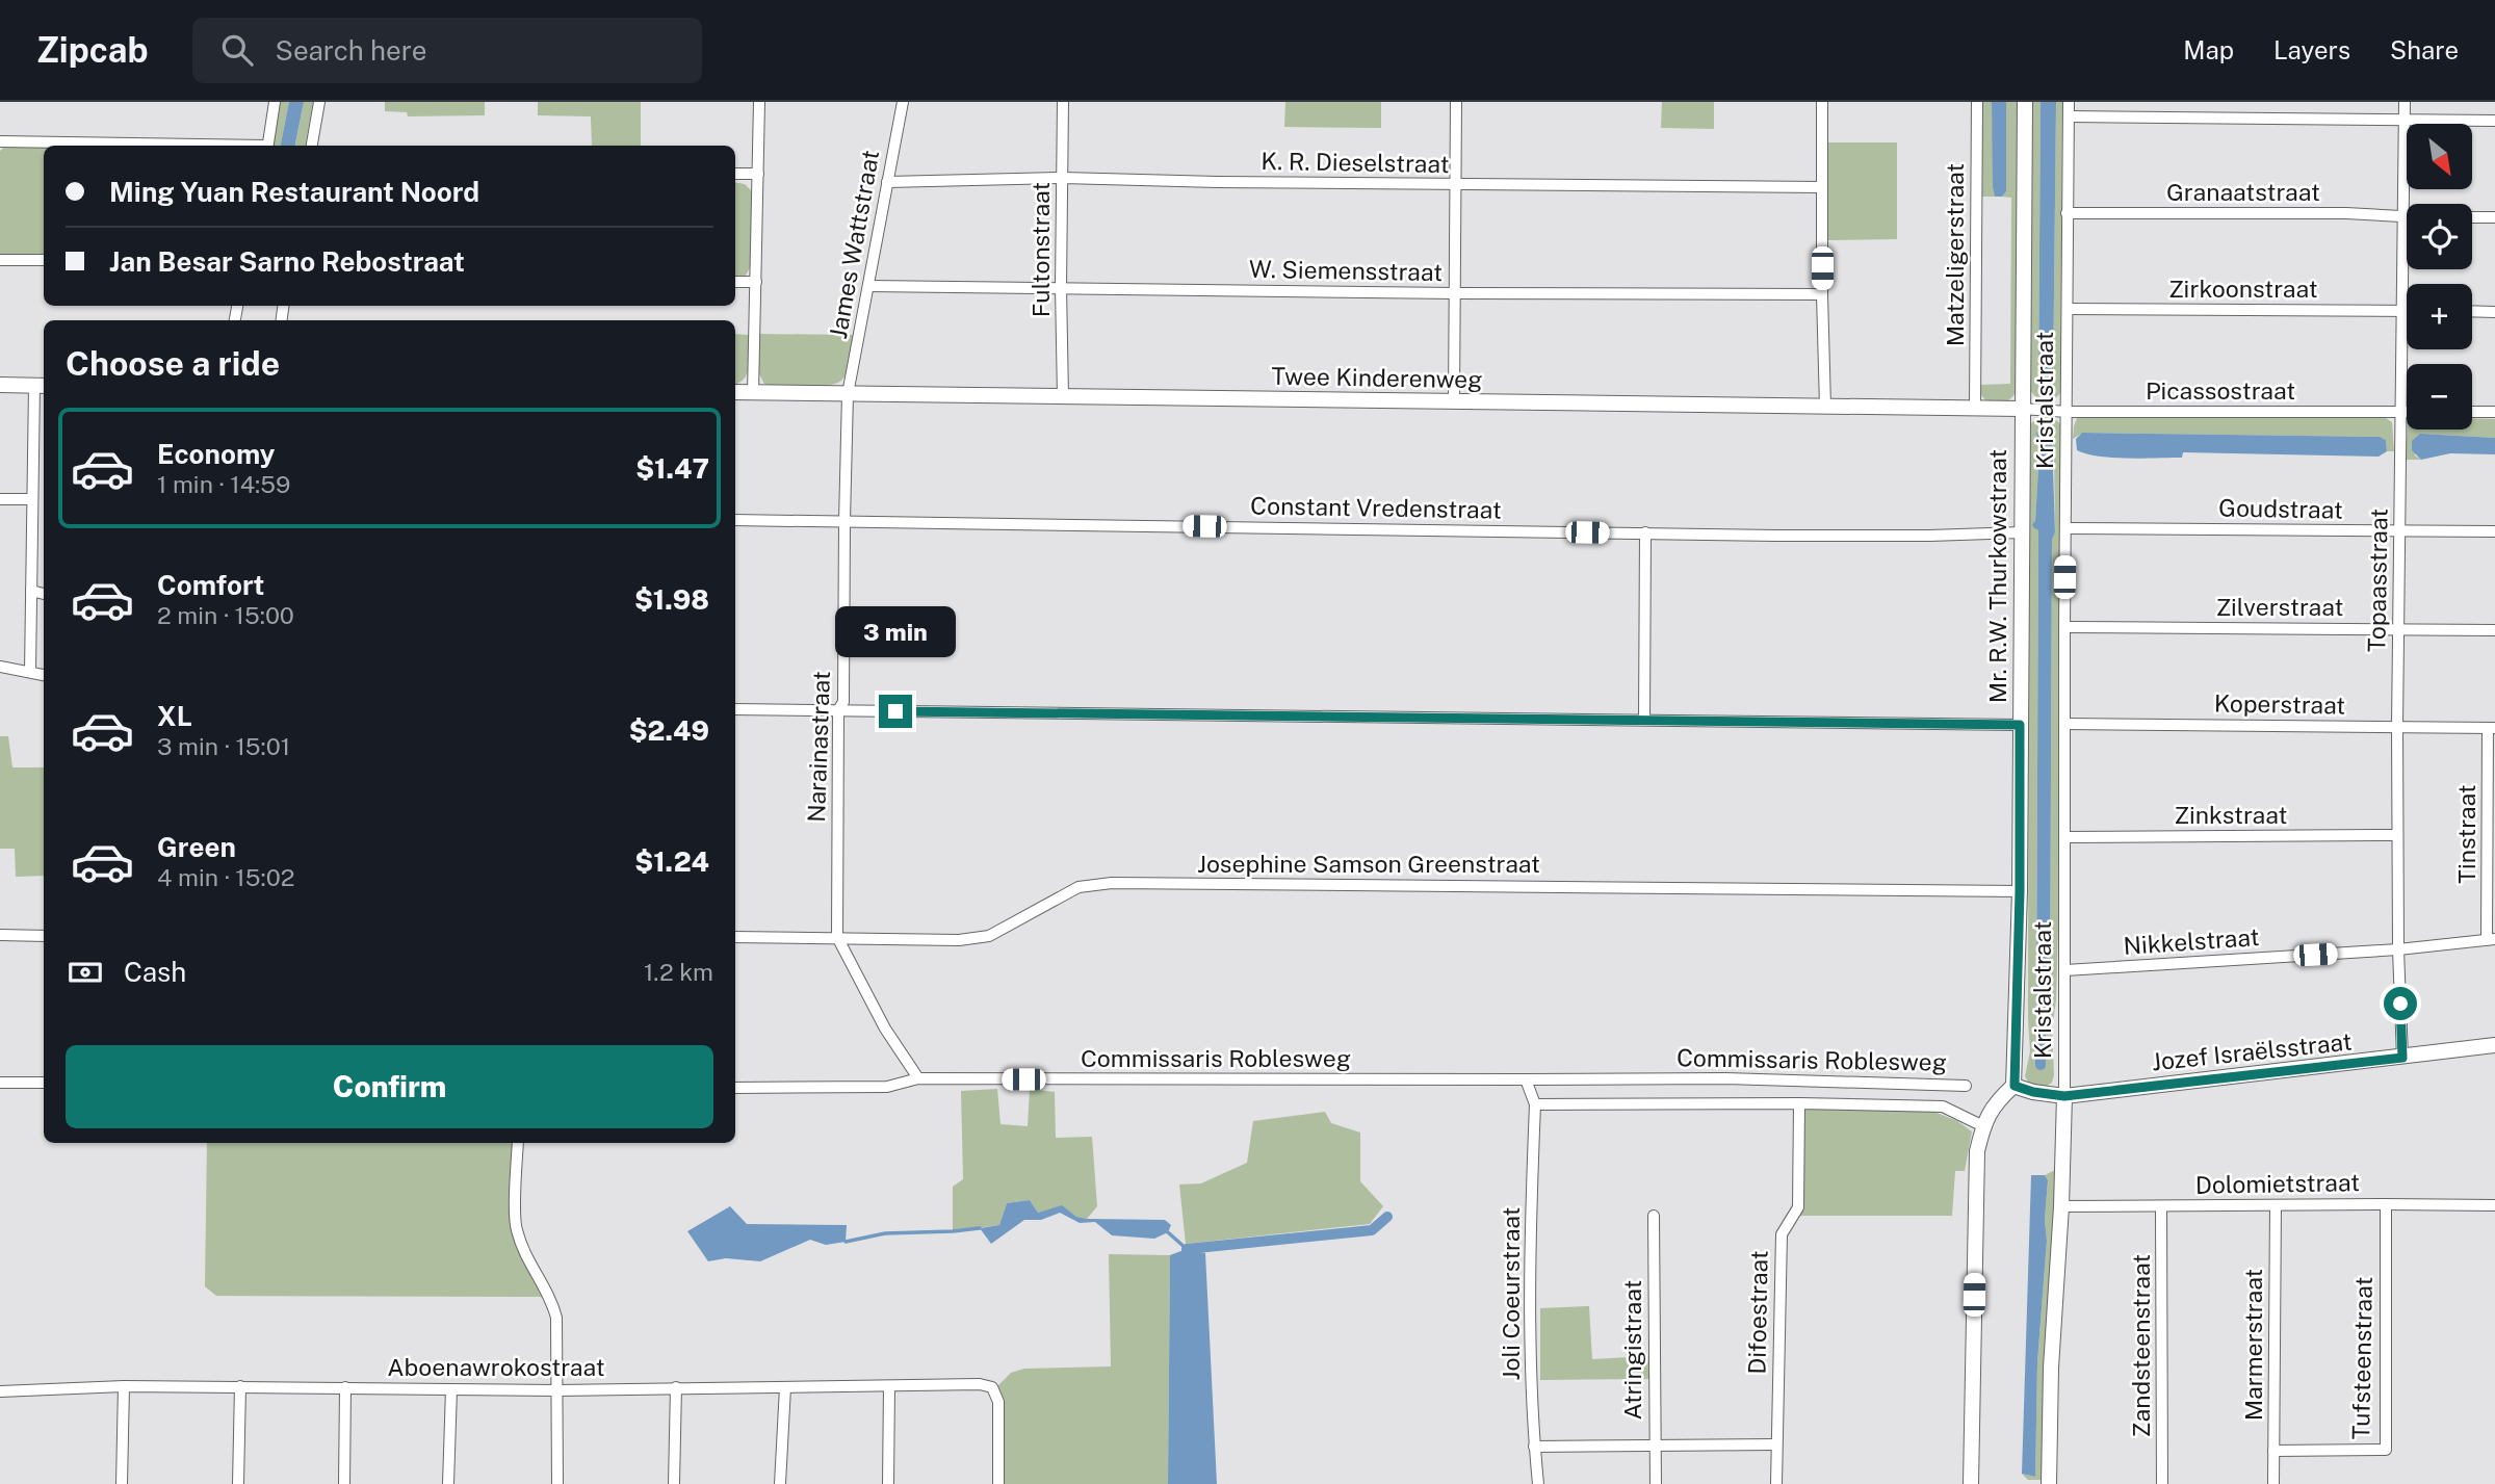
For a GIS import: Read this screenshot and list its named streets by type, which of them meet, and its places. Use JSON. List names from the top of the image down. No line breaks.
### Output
{"streets":{"street":["K. R. Dieselstraat","Granaatstraat","James Wattstraat","Fultonstraat","Matzeligerstraat","W. Siemensstraat","Zirkoonstraat","Twee Kinderenweg","Picassostraat","Kristalstraat","Constant Vredenstraat","Goudstraat","Mr. R.W. Thurkowstraat","Topaasstraat","Zilverstraat","Koperstraat","Narainastraat","Zinkstraat","Tinstraat","Josephine Samson Greenstraat","Nikkelstraat","Jozef Israëlsstraat","Commissaris Roblesweg","Dolomietstraat","Joli Coeurstraat","Difoestraat","Marmerstraat","Zandsteenstraat","Atringistraat","Tufsteenstraat","Aboenawrokostraat"]},"crossings":[["K. R. Dieselstraat","James Wattstraat"],["K. R. Dieselstraat","Fultonstraat"],["Granaatstraat","Kristalstraat"],["Granaatstraat","Topaasstraat"],["James Wattstraat","W. Siemensstraat"],["James Wattstraat","Twee Kinderenweg"],["James Wattstraat","Narainastraat"],["Fultonstraat","W. Siemensstraat"],["Fultonstraat","Twee Kinderenweg"],["Matzeligerstraat","Twee Kinderenweg"],["Zirkoonstraat","Kristalstraat"],["Zirkoonstraat","Topaasstraat"],["Twee Kinderenweg","Picassostraat"],["Twee Kinderenweg","Mr. R.W. Thurkowstraat"],["Twee Kinderenweg","Narainastraat"],["Picassostraat","Kristalstraat"],["Picassostraat","Mr. R.W. Thurkowstraat"],["Picassostraat","Topaasstraat"],["Kristalstraat","Goudstraat"],["Kristalstraat","Zilverstraat"],["Kristalstraat","Koperstraat"],["Kristalstraat","Zinkstraat"],["Kristalstraat","Nikkelstraat"],["Kristalstraat","Jozef Israëlsstraat"],["Kristalstraat","Dolomietstraat"],["Constant Vredenstraat","Mr. R.W. Thurkowstraat"],["Constant Vredenstraat","Narainastraat"],["Goudstraat","Topaasstraat"],["Mr. R.W. Thurkowstraat","Josephine Samson Greenstraat"],["Mr. R.W. Thurkowstraat","Jozef Israëlsstraat"],["Topaasstraat","Zilverstraat"],["Topaasstraat","Koperstraat"],["Topaasstraat","Zinkstraat"],["Topaasstraat","Nikkelstraat"],["Topaasstraat","Jozef Israëlsstraat"],["Koperstraat","Tinstraat"],["Narainastraat","Josephine Samson Greenstraat"],["Narainastraat","Commissaris Roblesweg"],["Tinstraat","Nikkelstraat"],["Commissaris Roblesweg","Joli Coeurstraat"],["Commissaris Roblesweg","Difoestraat"],["Dolomietstraat","Marmerstraat"],["Dolomietstraat","Zandsteenstraat"],["Dolomietstraat","Tufsteenstraat"],["Marmerstraat","Tufsteenstraat"]],"north":"bottom right","page":{"header":"Zipcab","search":"Search here","nav":["Map","Layers","Share"],"map_buttons":["+","−"],"banner":["Ming Yuan Restaurant Noord","Jan Besar Sarno Rebostraat"],"heading":"Choose a ride","list":[{"name":"Economy","note":"1 min · 14:59","value":"$1.47"},{"name":"Comfort","note":"2 min · 15:00","value":"$1.98"},{"name":"XL","note":"3 min · 15:01","value":"$2.49"},{"name":"Green","note":"4 min · 15:02","value":"$1.24"}],"bubble":"3 min","pay":["Cash","1.2 km"],"buttons":"Confirm"}}
